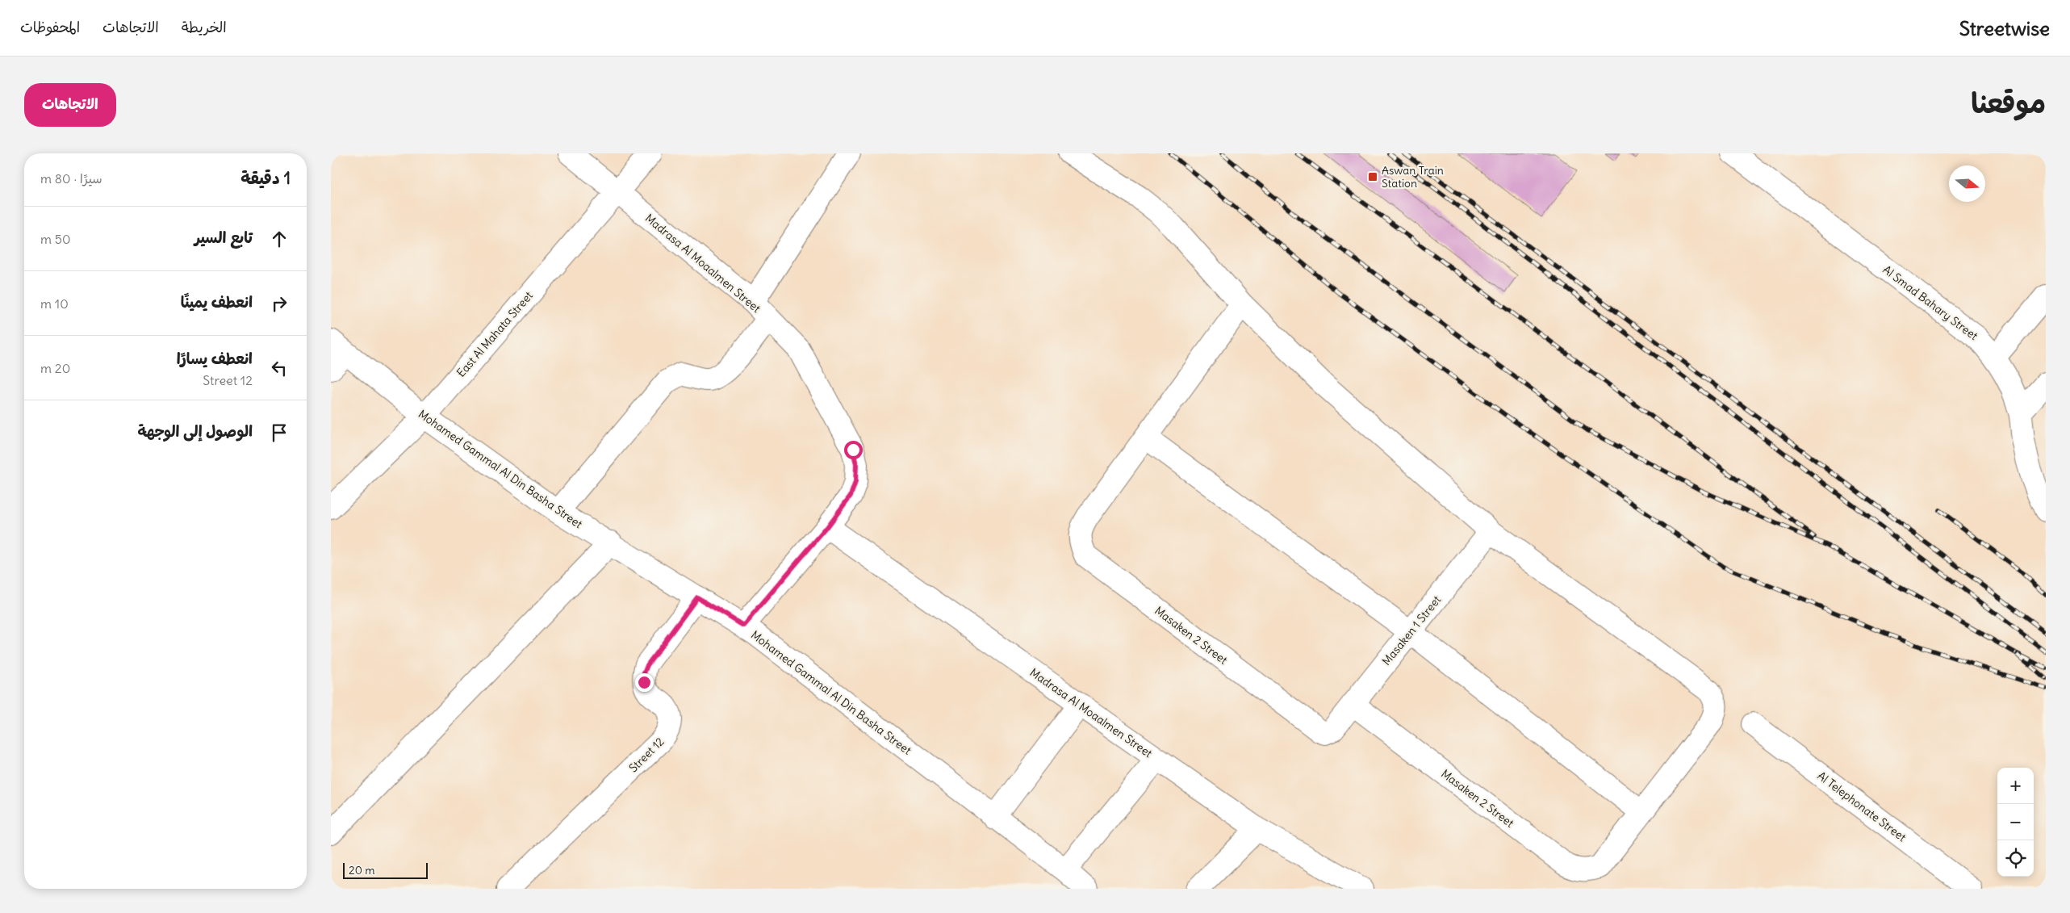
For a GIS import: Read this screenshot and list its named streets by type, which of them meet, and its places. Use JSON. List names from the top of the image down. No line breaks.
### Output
{"streets":{"street":["Madrasa Al Moaalmen Street","Al Smad Bahary Street","East Al Mahata Street","Mohamed Gammal Al Din Basha Street","Masaken 1 Street","Masaken 2 Street","Street 12","Al Telephonate Street"]},"crossings":[["Madrasa Al Moaalmen Street","East Al Mahata Street"],["Madrasa Al Moaalmen Street","Mohamed Gammal Al Din Basha Street"],["East Al Mahata Street","Mohamed Gammal Al Din Basha Street"],["Mohamed Gammal Al Din Basha Street","Street 12"],["Masaken 1 Street","Masaken 2 Street"]],"places":{"transit":["Aswan Train Station"]},"scale_bar":"20 m","north":"right","page":{"header":"Streetwise","nav":["الخريطة","الاتجاهات","المحفوظات"],"title":"موقعنا","buttons":"الاتجاهات","heading":["1 دقيقة","سيرًا · 80 m"],"list":[["تابع السير","50 m"],["انعطف يمينًا","10 m"],["انعطف يسارًا","Street 12","20 m"],"الوصول إلى الوجهة"],"map_buttons":["+","−"],"scale":"20 m"}}
